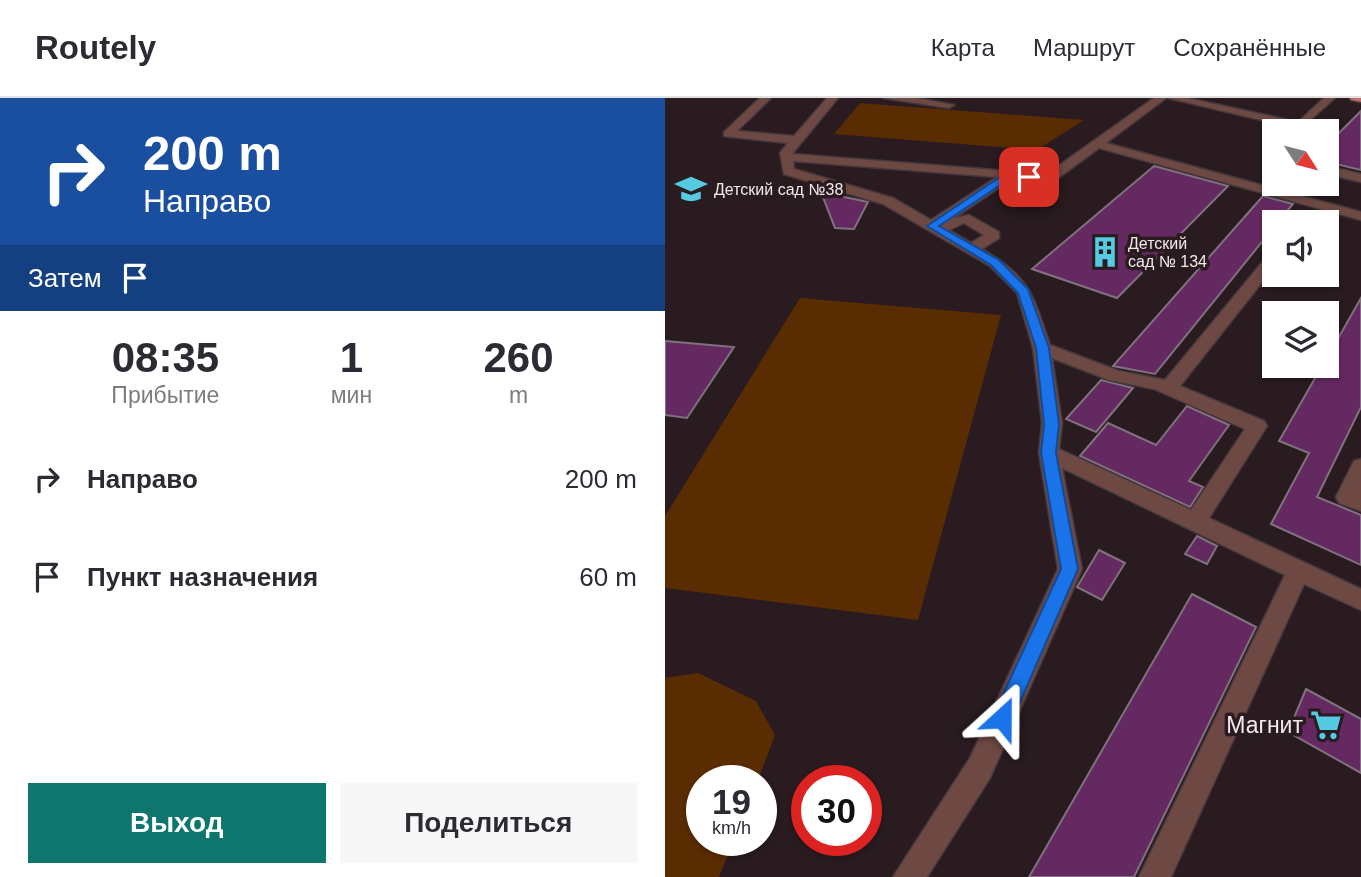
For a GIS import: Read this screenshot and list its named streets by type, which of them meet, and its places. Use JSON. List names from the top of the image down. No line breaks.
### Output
{"places":{"school or university":["Детский сад №38"],"building":["Детский сад № 134"],"supermarket":["Магнит"]},"north":"bottom right","page":{"header":"Routely","nav":["Карта","Маршрут","Сохранённые"],"turn":["200 m","Направо"],"then":"Затем","eta":["08:35","Прибытие","1","мин","260","m"],"list":[{"name":"Направо","value":"200 m"},{"name":"Пункт назначения","value":"60 m"}],"speed":"19 km/h","limit":"30","buttons":["Выход","Поделиться"]}}
